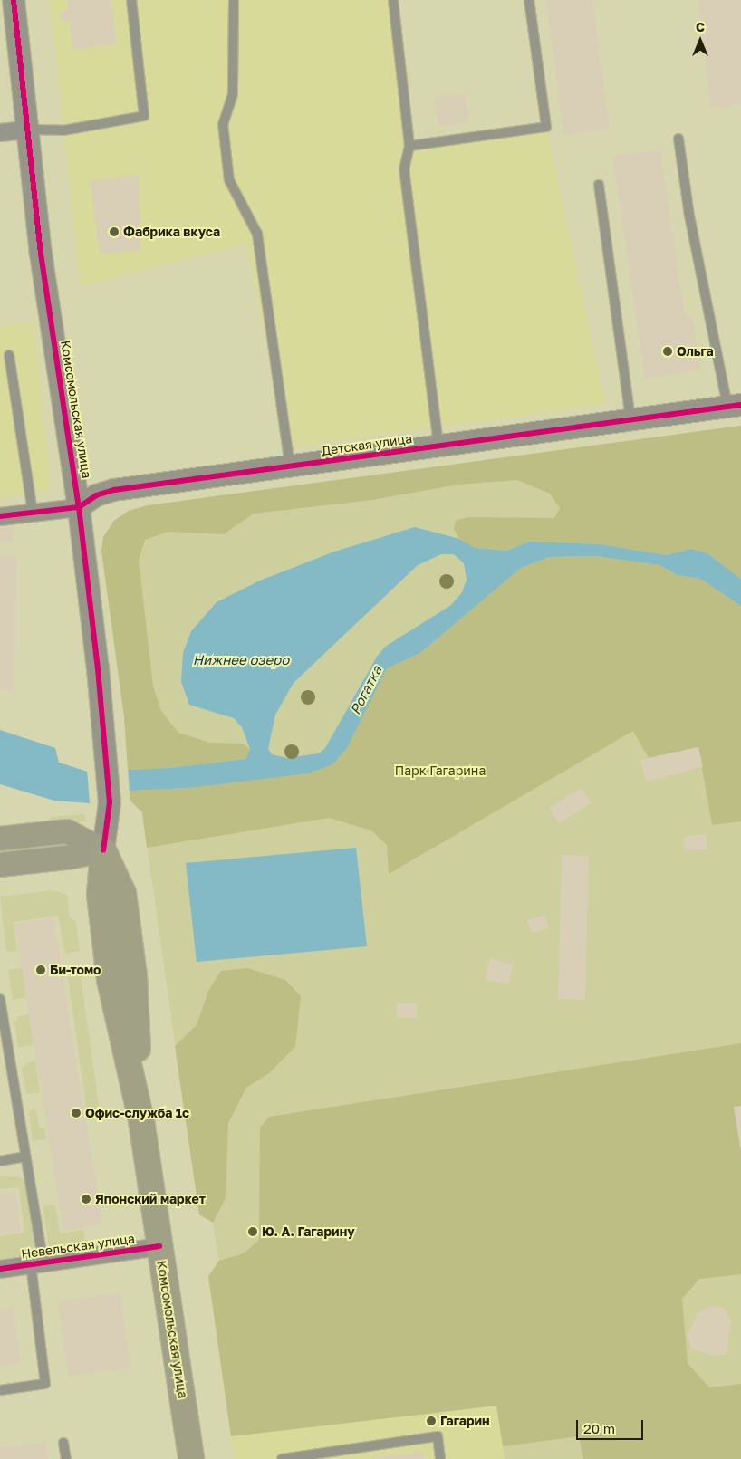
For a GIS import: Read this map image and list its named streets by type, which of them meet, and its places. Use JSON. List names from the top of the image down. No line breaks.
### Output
{"streets":{"main road":["Комсомольская улица"],"street":["Детская улица","Невельская улица"]},"crossings":[["Комсомольская улица","Детская улица"],["Комсомольская улица","Невельская улица"]],"water":["Нижнее озеро","Рогатка"],"parks":["Парк Гагарина"],"places":["Фабрика вкуса","Ольга","Би-томо","Офис-служба 1с","Японский маркет","Ю. А. Гагарину","Гагарин"],"scale_bar":"20 m","north":"top"}
